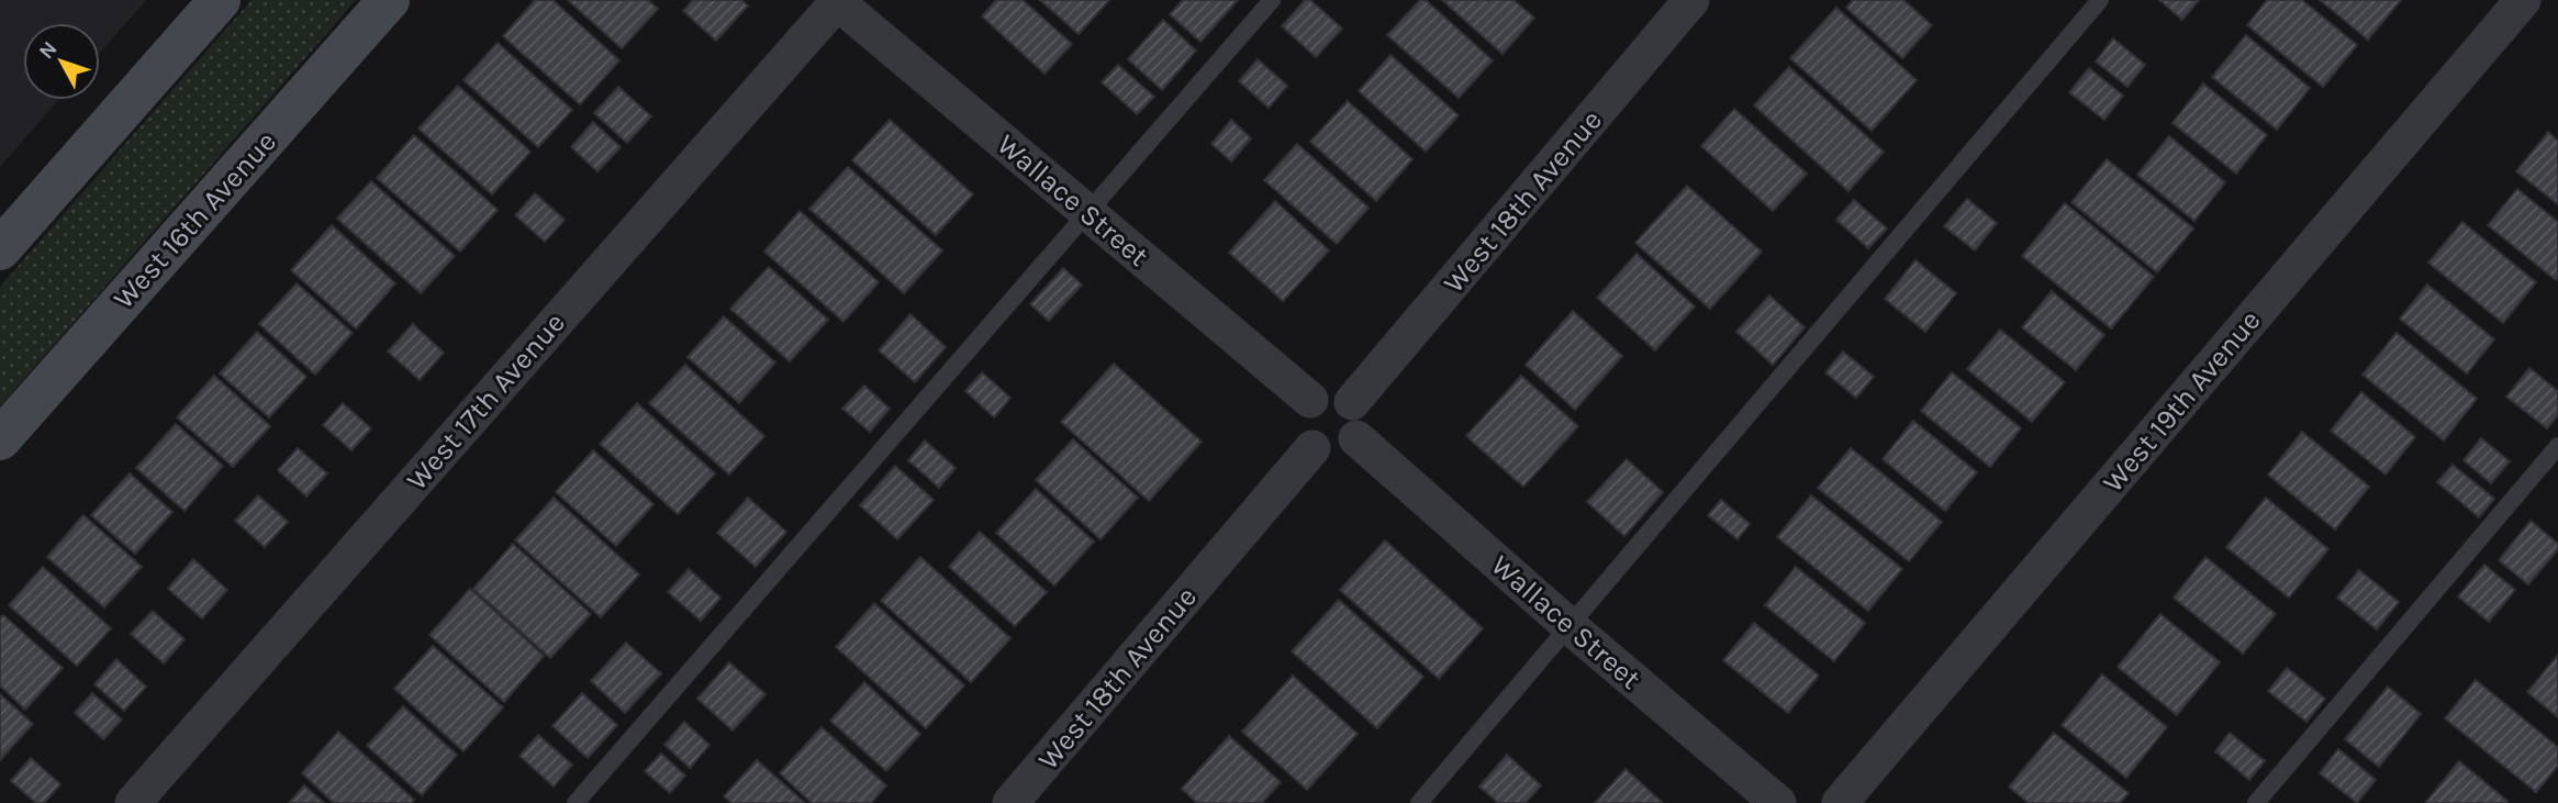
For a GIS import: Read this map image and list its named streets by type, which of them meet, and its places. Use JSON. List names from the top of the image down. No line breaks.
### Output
{"streets":{"main road":["West 16th Avenue"],"street":["Wallace Street","West 18th Avenue","West 17th Avenue","West 19th Avenue"]},"crossings":[["Wallace Street","West 18th Avenue"],["Wallace Street","West 17th Avenue"]],"north":"top left"}
